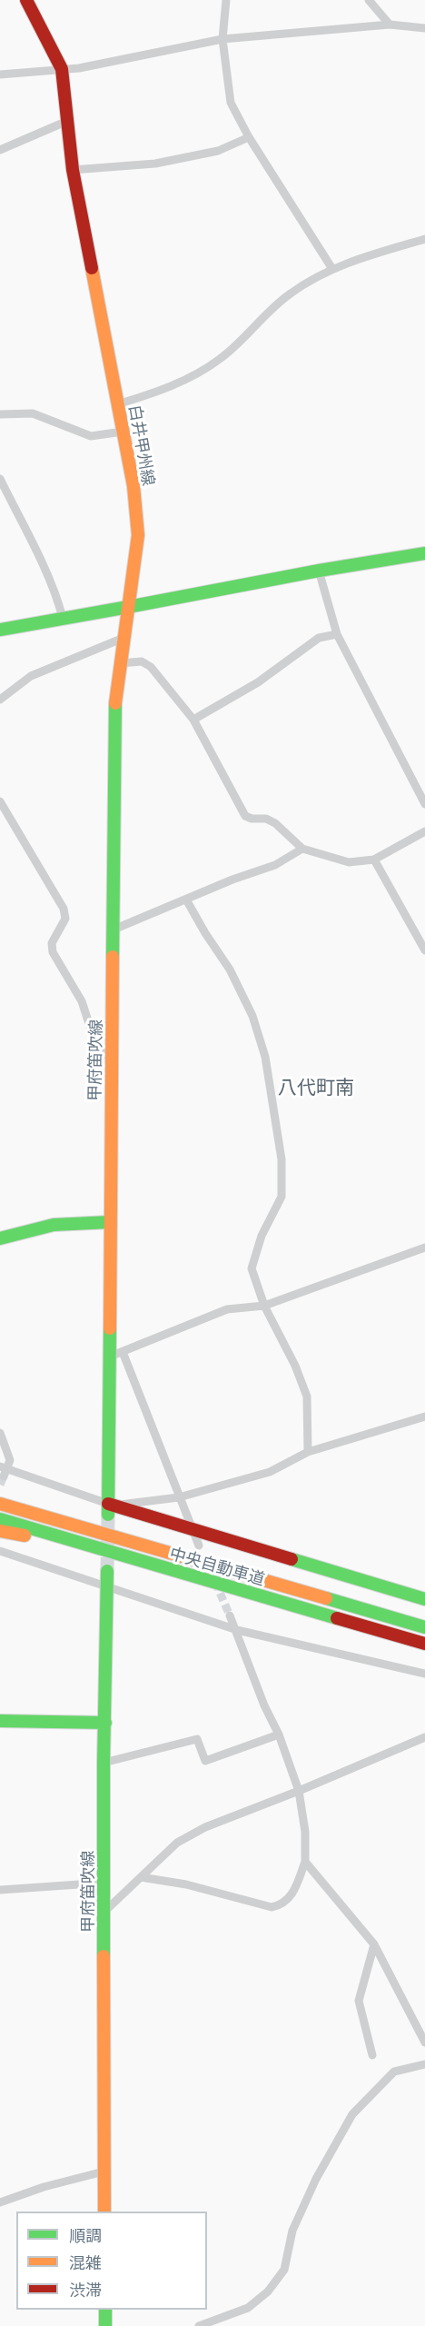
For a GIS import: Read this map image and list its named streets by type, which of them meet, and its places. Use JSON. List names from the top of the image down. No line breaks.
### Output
{"streets":{"main road":["白井甲州線","甲府笛吹線","中央自動車道"]},"crossings":[["白井甲州線","甲府笛吹線"]],"districts":["八代町南"],"legend":["順調","混雑","渋滞"]}
